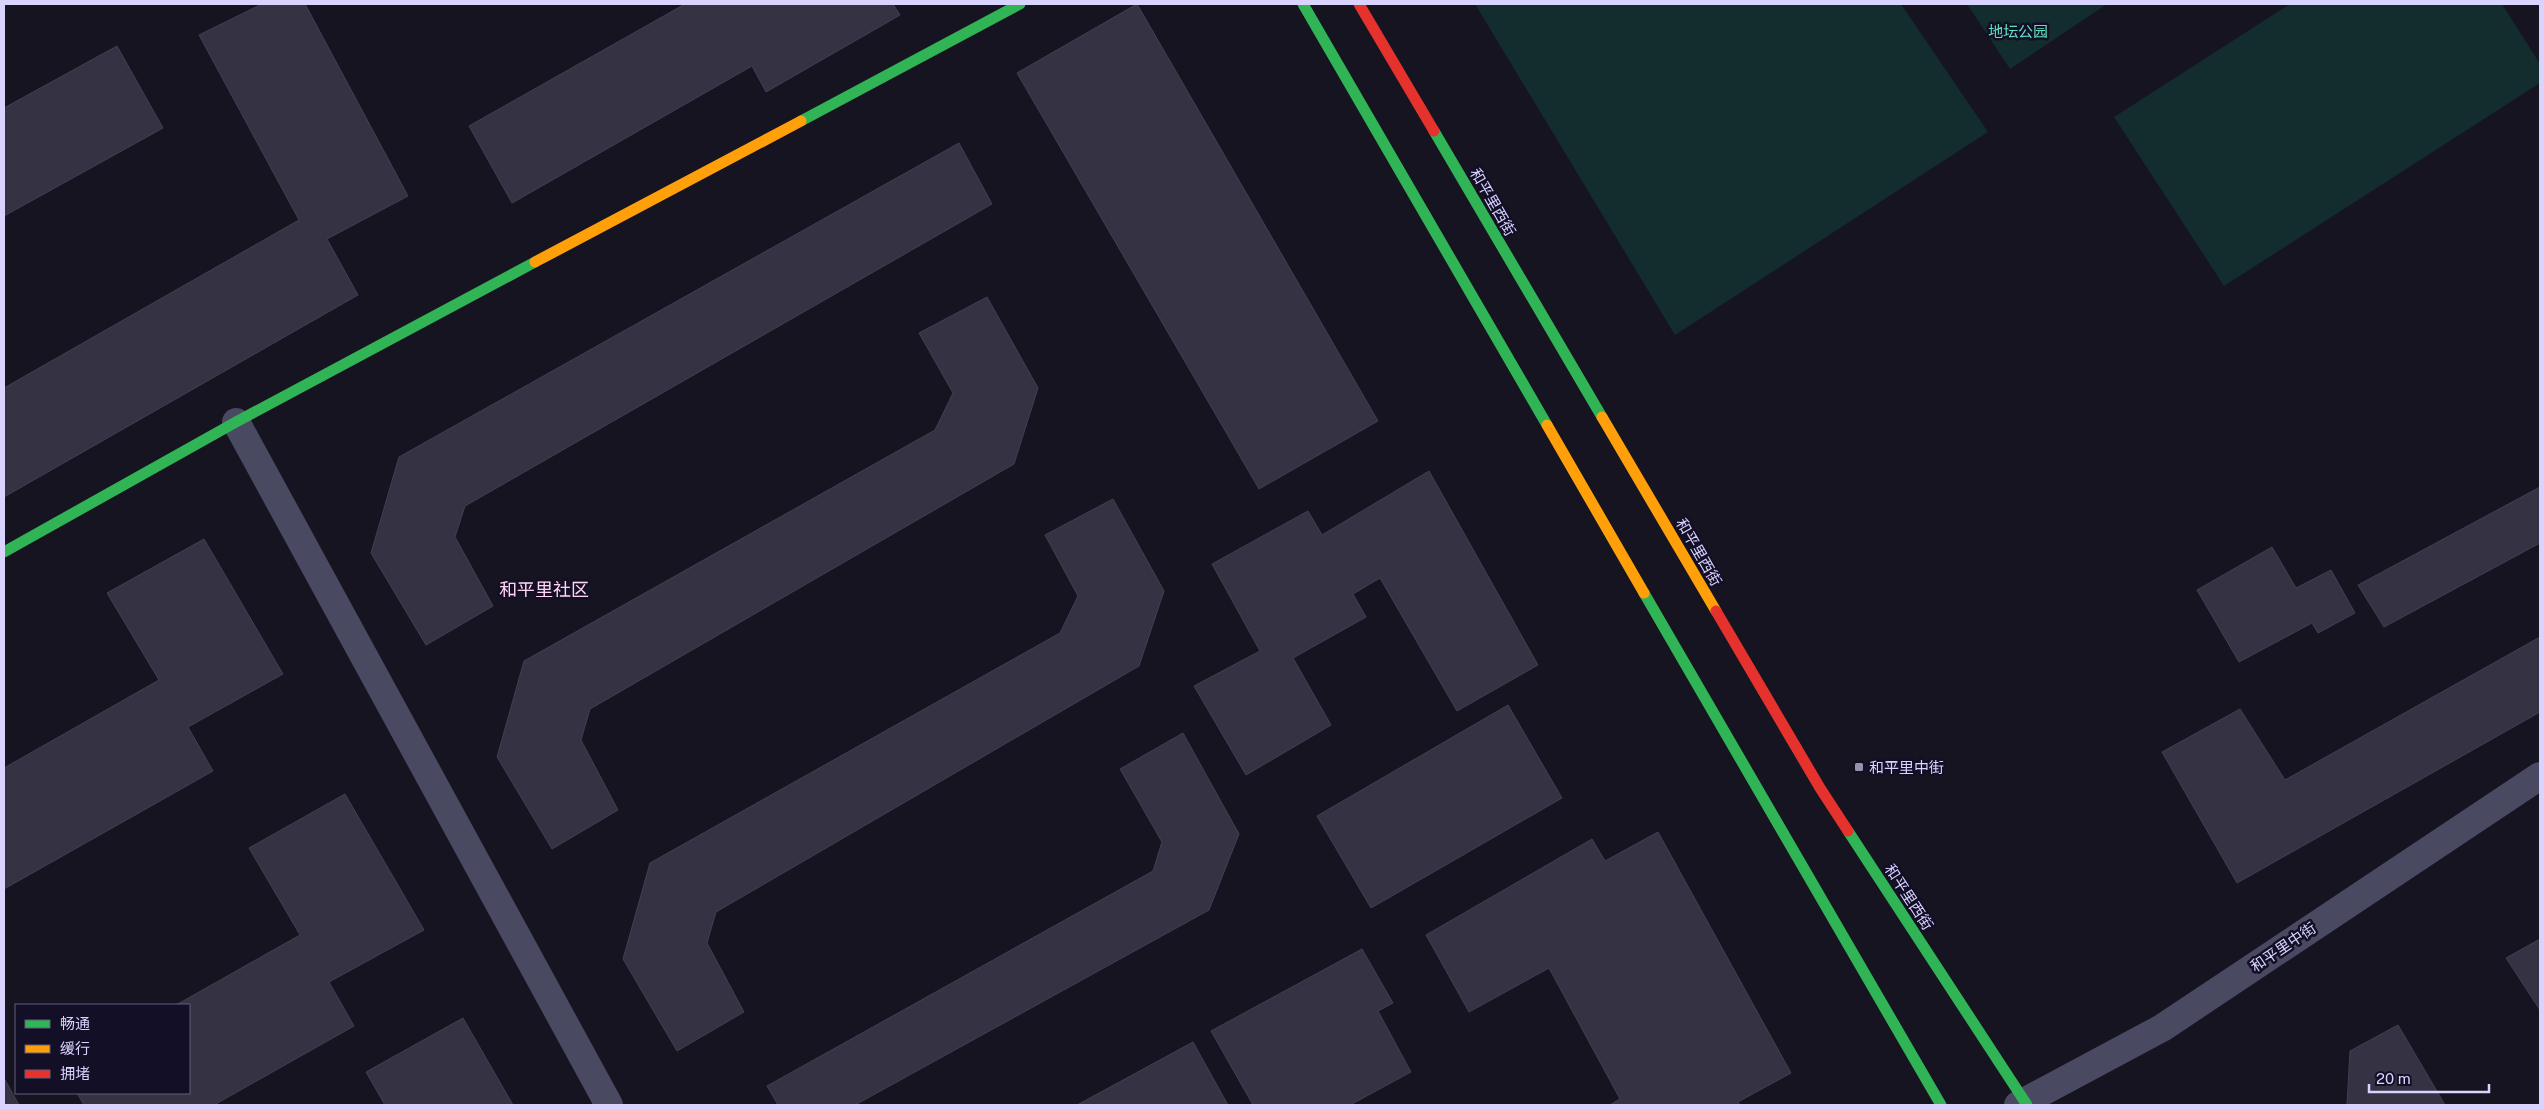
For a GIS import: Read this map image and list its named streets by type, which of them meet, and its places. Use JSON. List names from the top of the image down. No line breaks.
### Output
{"streets":{"main road":["和平里西街"],"street":["和平里中街"]},"crossings":[["和平里西街","和平里中街"]],"districts":["和平里社区"],"parks":["地坛公园"],"places":{"transit":["和平里中街"]},"legend":["畅通","缓行","拥堵"],"scale_bar":"20 m"}
